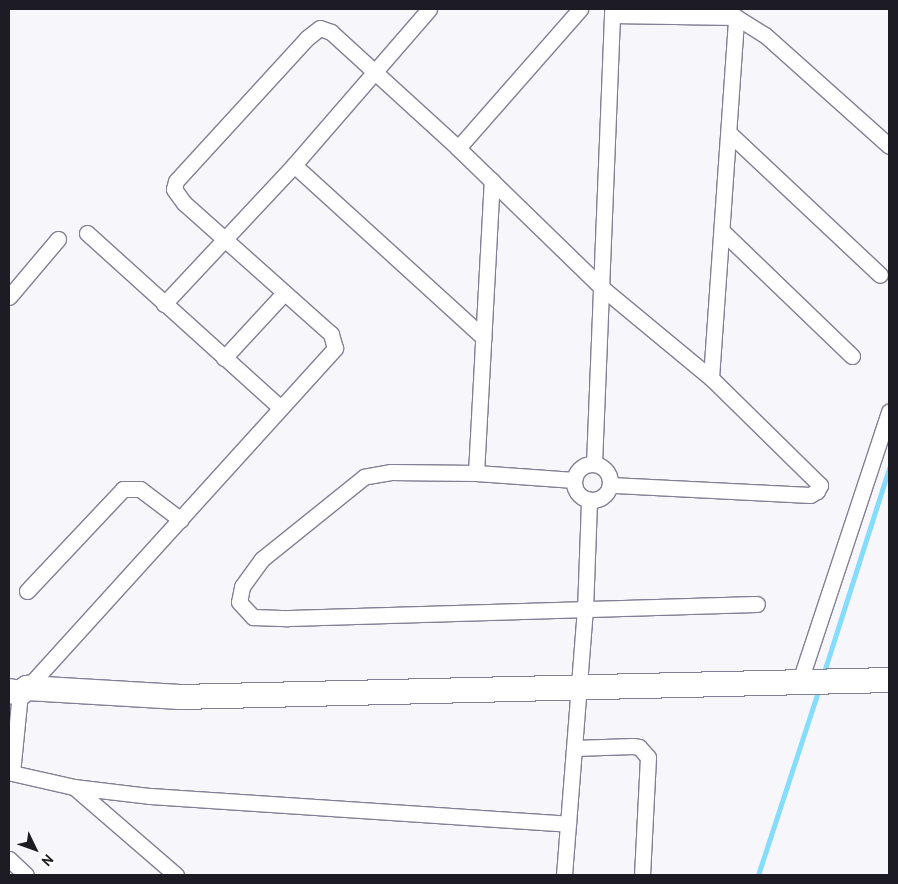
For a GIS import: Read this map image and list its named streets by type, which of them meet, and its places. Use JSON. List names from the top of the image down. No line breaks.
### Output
{"north":"bottom right"}
